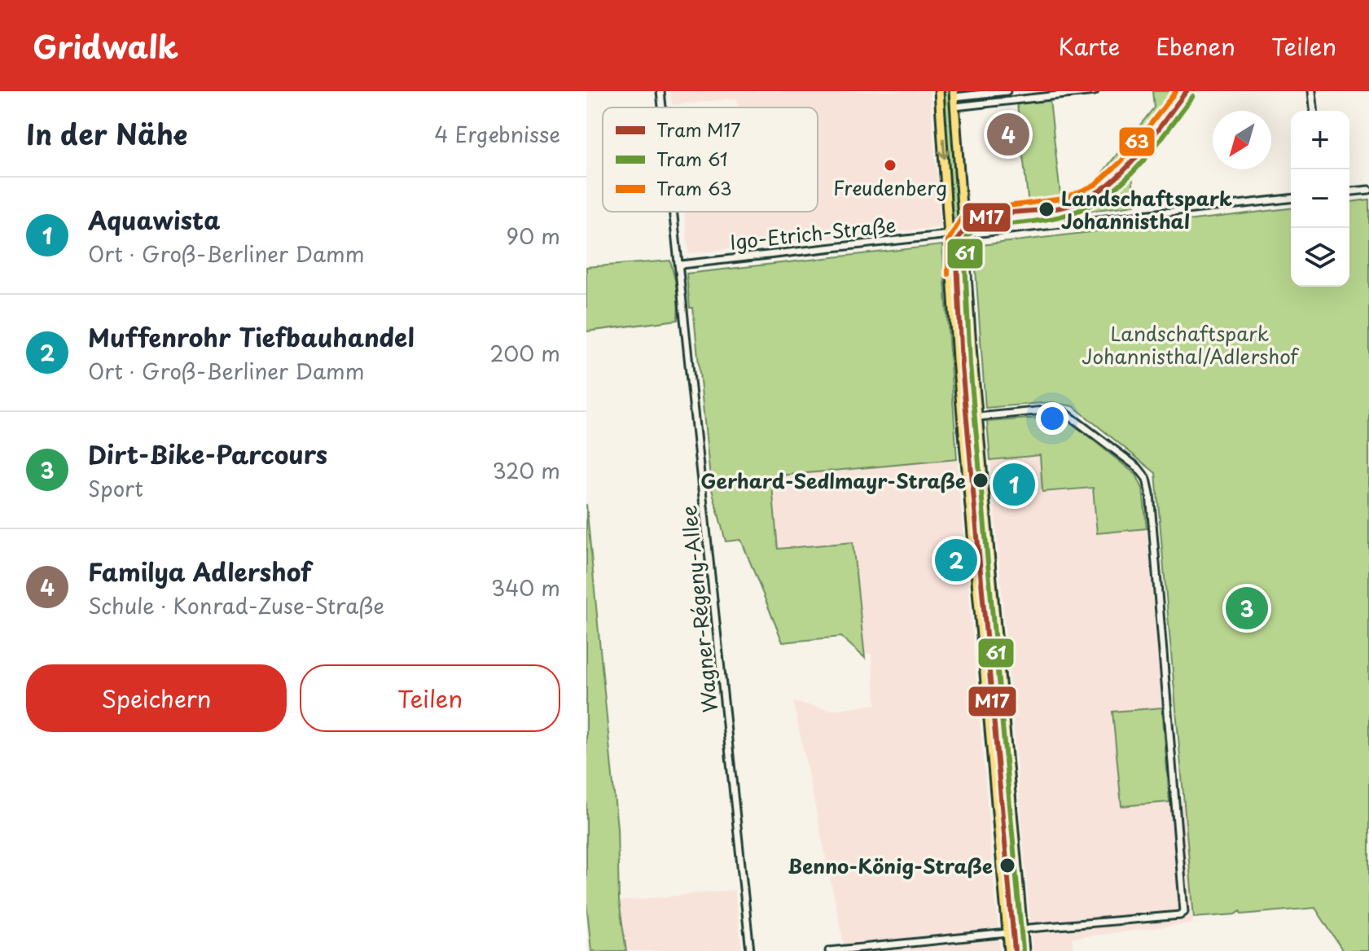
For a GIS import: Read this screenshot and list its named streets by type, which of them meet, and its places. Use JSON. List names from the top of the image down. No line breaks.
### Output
{"streets":{"street":["Igo-Etrich-Straße","Wagner-Régeny-Allee"]},"crossings":[["Igo-Etrich-Straße","Wagner-Régeny-Allee"]],"parks":["Landschaftspark Johannisthal/Adlershof"],"places":["Freudenberg","Landschaftspark Johannisthal","Gerhard-Sedlmayr-Straße","Benno-König-Straße"],"lines":["tram line M17","tram line 63","tram line 61"],"legend":["Tram M17","Tram 61","Tram 63"],"north":"bottom left","page":{"header":"Gridwalk","nav":["Karte","Ebenen","Teilen"],"heading":["In der Nähe","4 Ergebnisse"],"pins":["4","1","2","3"],"map_buttons":["+","−"],"list":[{"mark":"1","name":"Aquawista","note":"Ort · Groß-Berliner Damm","value":"90 m"},{"mark":"2","name":"Muffenrohr Tiefbauhandel","note":"Ort · Groß-Berliner Damm","value":"200 m"},{"mark":"3","name":"Dirt-Bike-Parcours","note":"Sport","value":"320 m"},{"mark":"4","name":"Familya Adlershof","note":"Schule · Konrad-Zuse-Straße","value":"340 m"}],"buttons":["Speichern","Teilen"]}}
